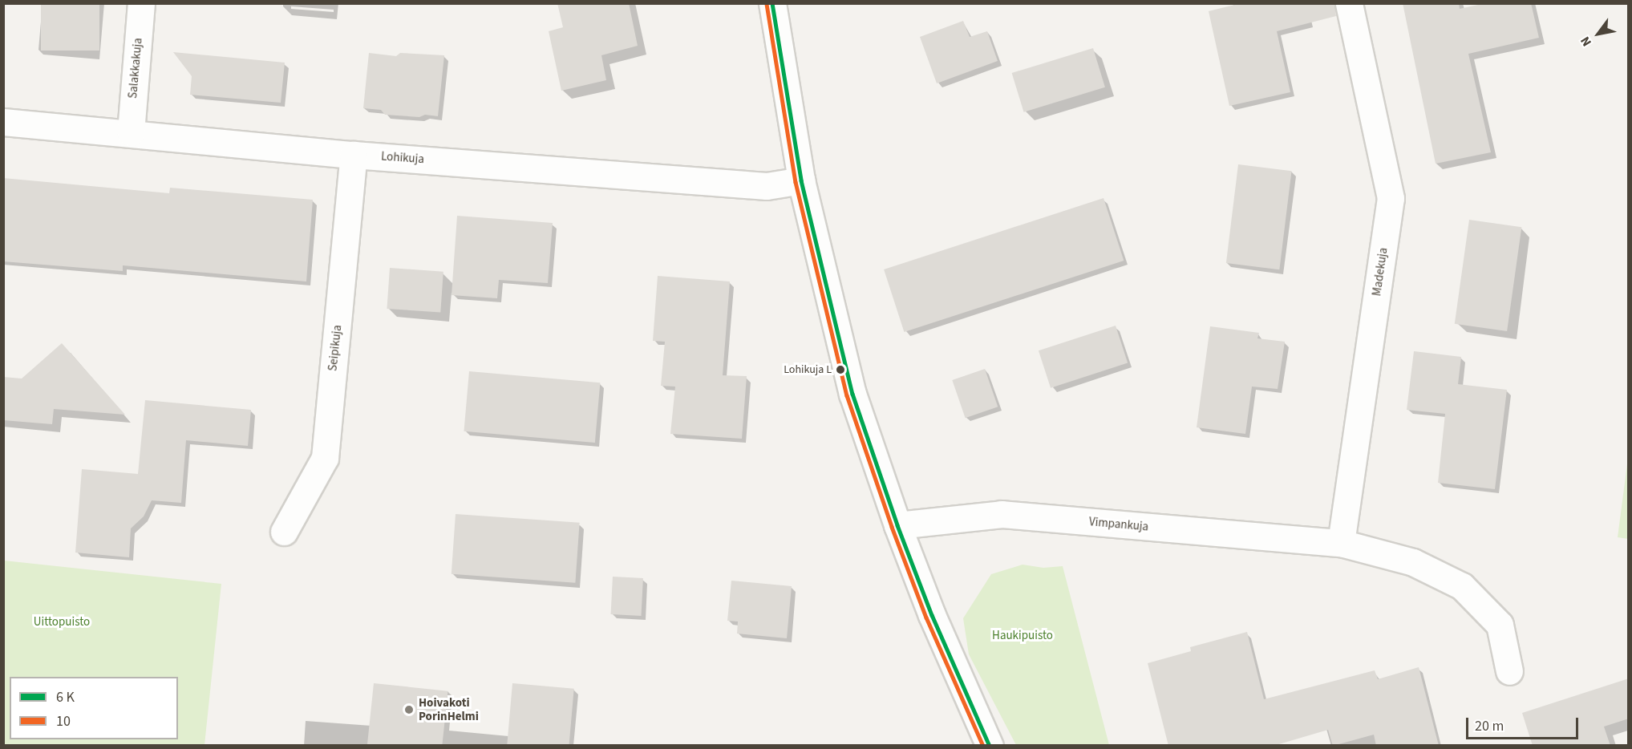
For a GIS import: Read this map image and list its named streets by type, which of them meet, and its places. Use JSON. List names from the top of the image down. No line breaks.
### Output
{"streets":{"street":["Salakkakuja","Lohikuja","Madekuja","Seipikuja","Vimpankuja"]},"crossings":[["Salakkakuja","Lohikuja"],["Lohikuja","Seipikuja"],["Madekuja","Vimpankuja"]],"parks":["Uittopuisto","Haukipuisto"],"places":["Lohikuja L","Hoivakoti PorinHelmi"],"lines":["transit line 10"],"legend":["6 K","10"],"scale_bar":"20 m","north":"bottom left"}
